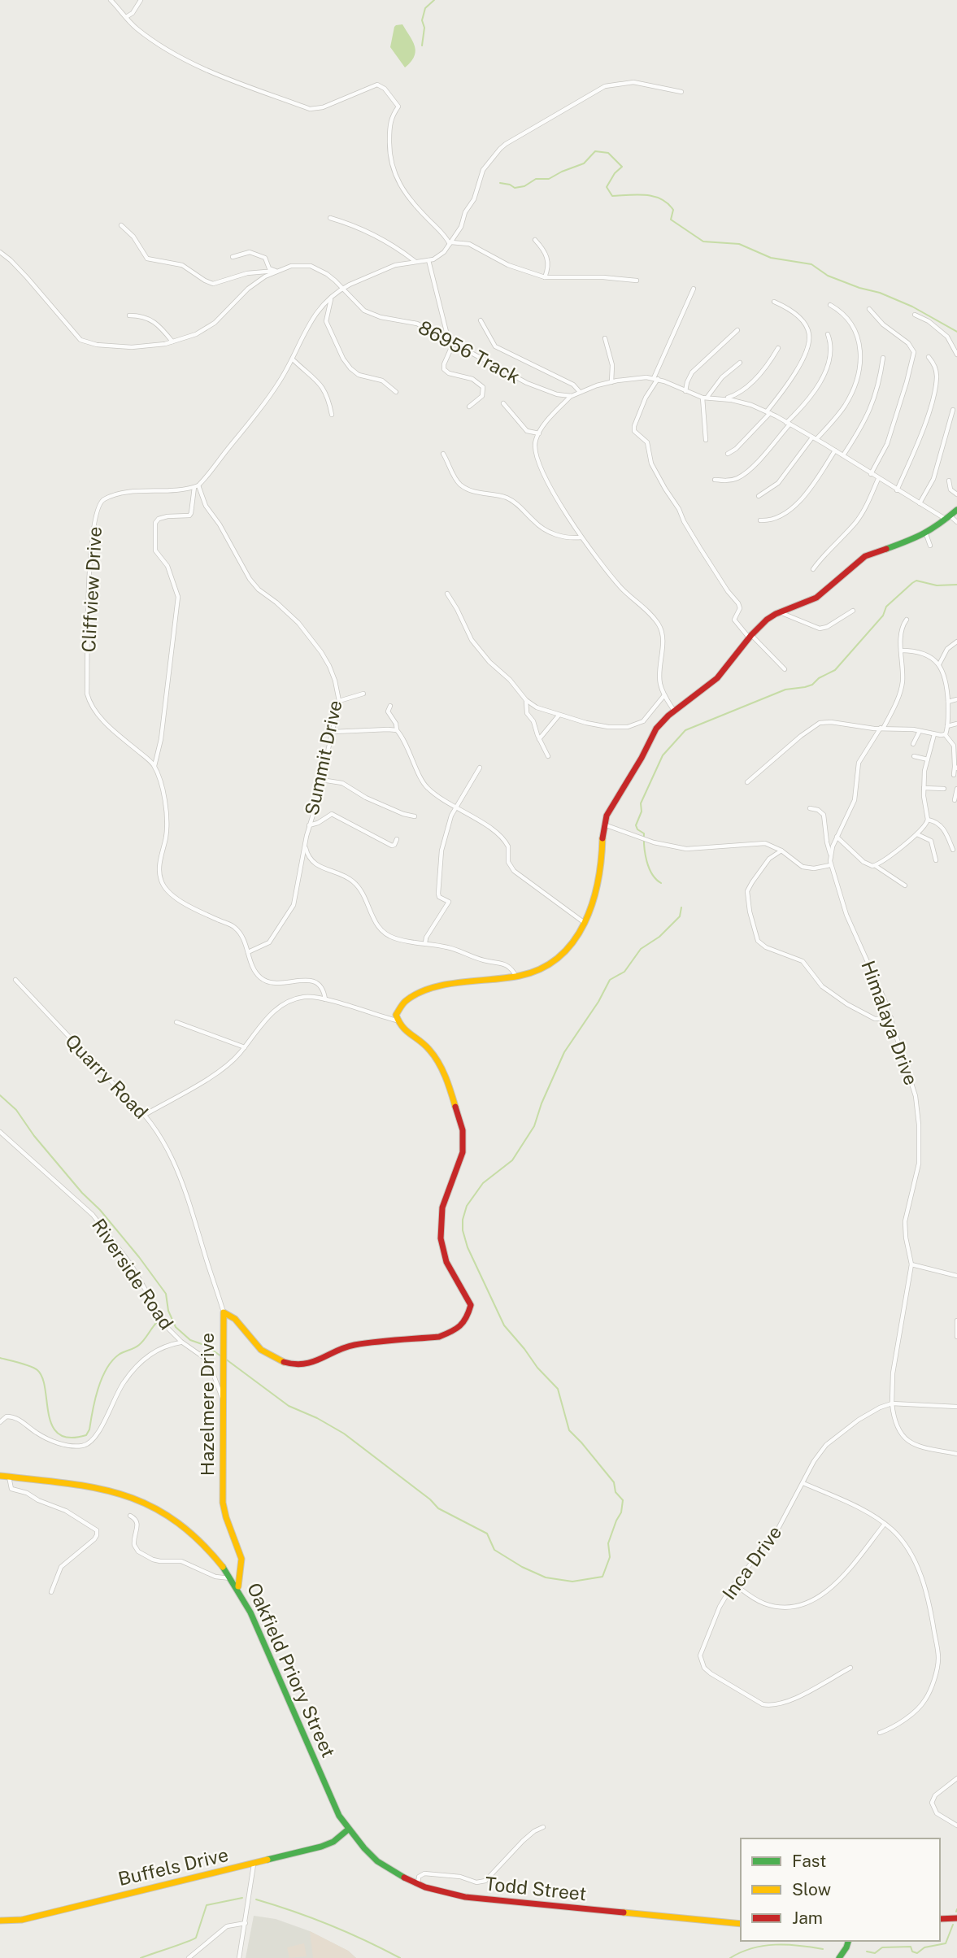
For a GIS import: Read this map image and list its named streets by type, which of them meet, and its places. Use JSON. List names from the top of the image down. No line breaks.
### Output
{"streets":{"street":["86956 Track","Cliffview Drive","Summit Drive","Himalaya Drive","Quarry Road","Riverside Road","Hazelmere Drive","Inca Drive","Oakfield Priory Street","Buffels Drive","Todd Street"]},"crossings":[["Cliffview Drive","Summit Drive"],["Himalaya Drive","Inca Drive"],["Quarry Road","Hazelmere Drive"],["Riverside Road","Hazelmere Drive"],["Hazelmere Drive","Oakfield Priory Street"],["Oakfield Priory Street","Buffels Drive"],["Oakfield Priory Street","Todd Street"],["Buffels Drive","Todd Street"]],"legend":["Fast","Slow","Jam"]}
